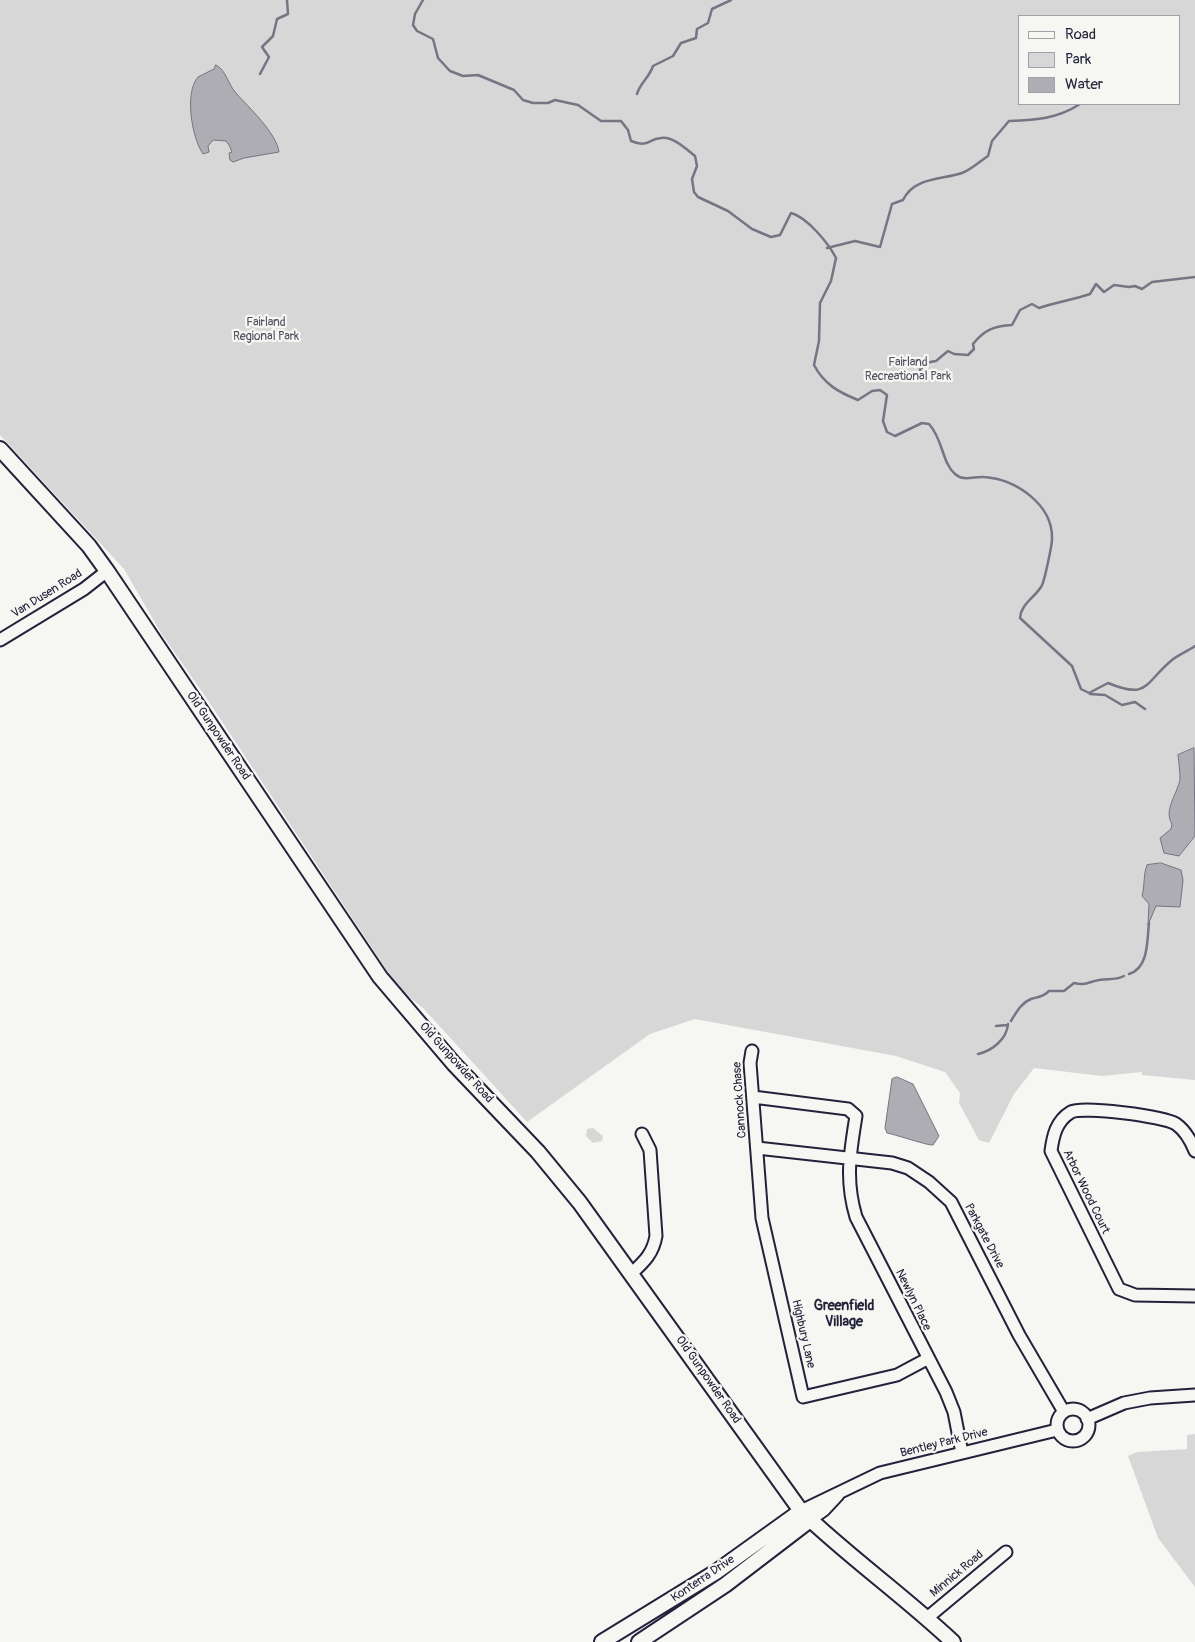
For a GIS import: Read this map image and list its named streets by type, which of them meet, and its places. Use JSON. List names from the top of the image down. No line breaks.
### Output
{"streets":{"main road":["Old Gunpowder Road","Konterra Drive"],"street":["Van Dusen Road","Cannock Chase","Arbor Wood Court","Parkgate Drive","Newlyn Place","Highbury Lane","Bentley Park Drive","Minnick Road"]},"crossings":[["Van Dusen Road","Old Gunpowder Road"],["Old Gunpowder Road","Bentley Park Drive"],["Old Gunpowder Road","Minnick Road"],["Old Gunpowder Road","Konterra Drive"],["Cannock Chase","Parkgate Drive"],["Cannock Chase","Newlyn Place"],["Cannock Chase","Highbury Lane"],["Parkgate Drive","Newlyn Place"],["Parkgate Drive","Highbury Lane"],["Parkgate Drive","Bentley Park Drive"],["Newlyn Place","Highbury Lane"],["Newlyn Place","Bentley Park Drive"],["Bentley Park Drive","Konterra Drive"]],"districts":["Greenfield Village"],"parks":["Fairland Regional Park","Fairland Recreational Park"],"legend":["Road","Park","Water"]}
